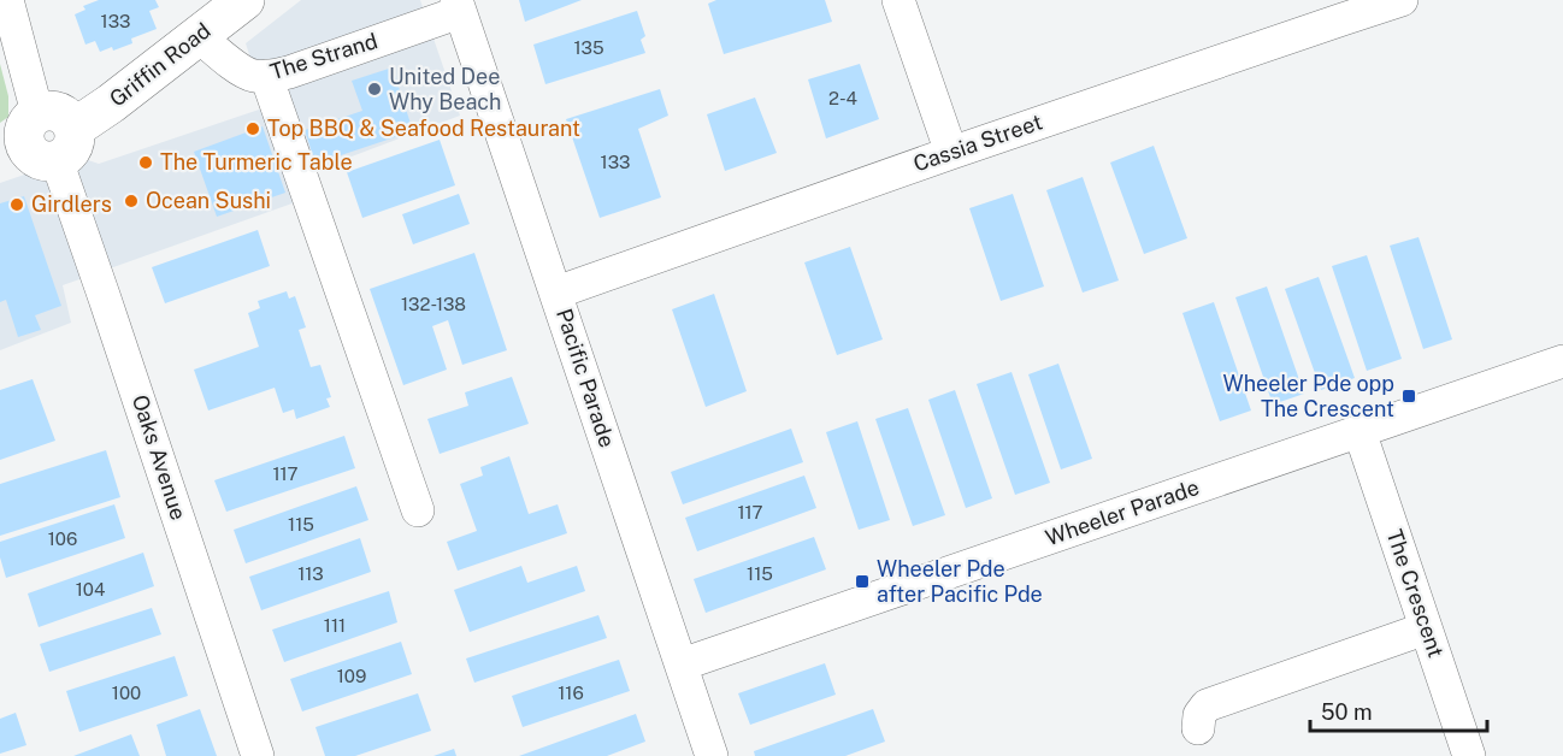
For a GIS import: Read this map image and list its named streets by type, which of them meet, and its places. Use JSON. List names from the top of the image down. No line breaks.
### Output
{"streets":{"main road":["Griffin Road"],"street":["The Strand","Cassia Street","Pacific Parade","Oaks Avenue","Wheeler Parade","The Crescent"]},"crossings":[["The Strand","Griffin Road"],["The Strand","Pacific Parade"],["Griffin Road","Oaks Avenue"],["Cassia Street","Pacific Parade"],["Pacific Parade","Wheeler Parade"],["Wheeler Parade","The Crescent"]],"places":{"other":["United Dee Why Beach","Top BBQ & Seafood Restaurant","The Turmeric Table","Ocean Sushi","Girdlers"],"transit":["Wheeler Pde opp The Crescent","Wheeler Pde after Pacific Pde"]},"house_numbers":["133","135","2-4","133","132-138","117","117","115","106","113","115","104","111","109","100","116"],"scale_bar":"50 m"}
